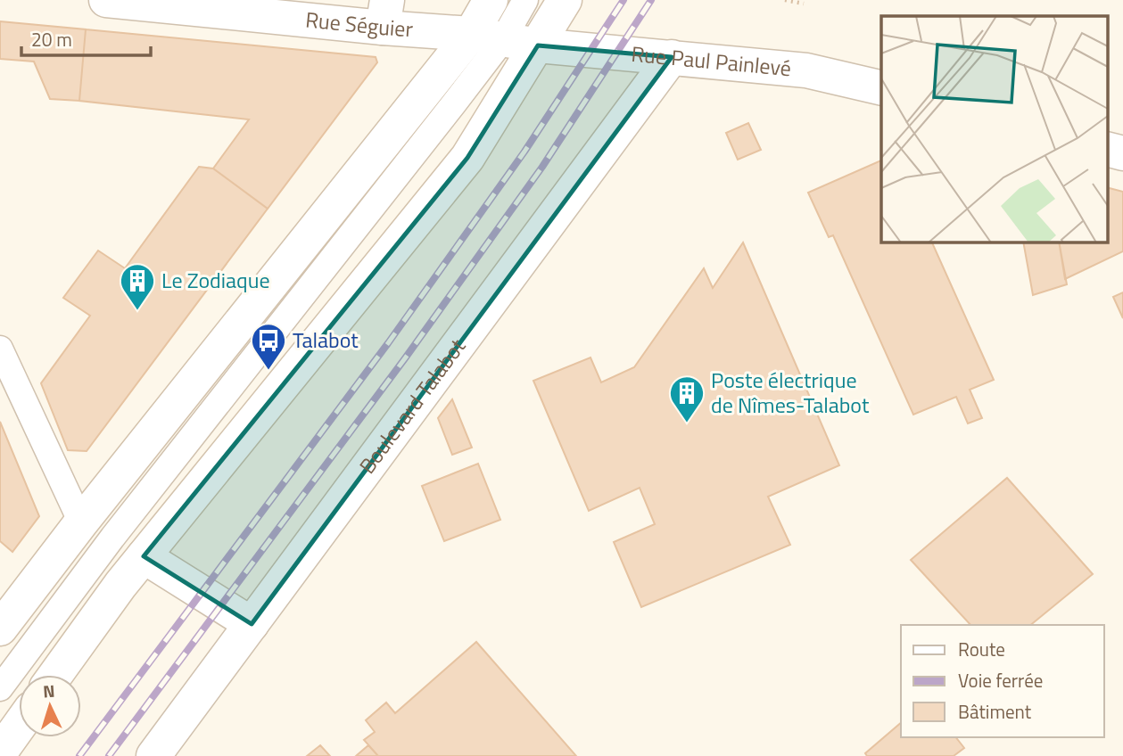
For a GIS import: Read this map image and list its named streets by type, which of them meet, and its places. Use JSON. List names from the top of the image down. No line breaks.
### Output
{"streets":{"street":["Rue Séguier","Rue Paul Painlevé","Boulevard Talabot"]},"crossings":[["Rue Séguier","Rue Paul Painlevé"],["Rue Paul Painlevé","Boulevard Talabot"]],"places":{"building":["Le Zodiaque","Poste électrique de Nîmes-Talabot"],"bus stop":["Talabot"]},"legend":["Route","Voie ferrée","Bâtiment"],"scale_bar":"20 m","north":"top"}
